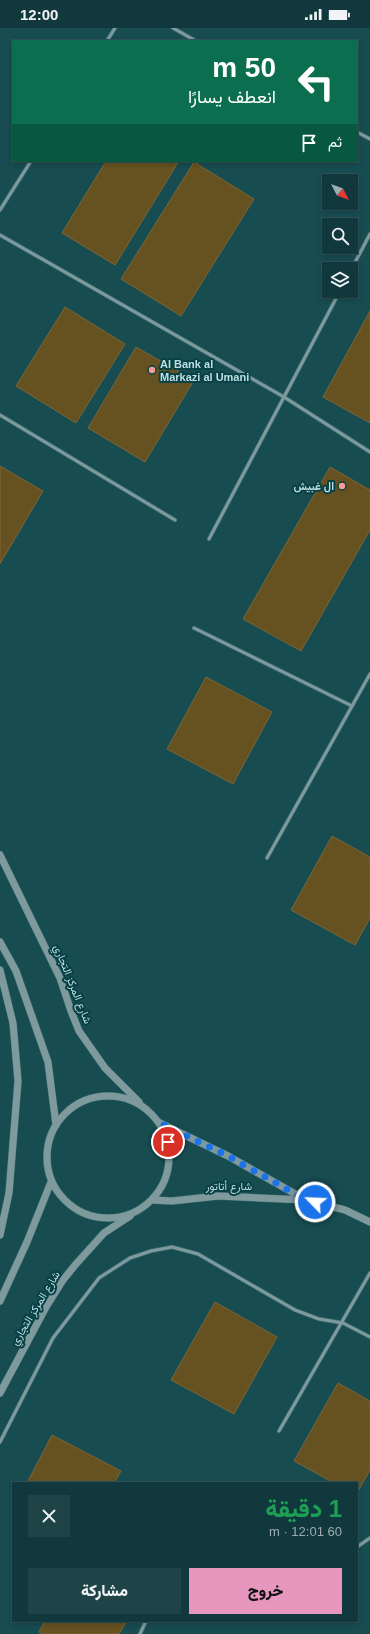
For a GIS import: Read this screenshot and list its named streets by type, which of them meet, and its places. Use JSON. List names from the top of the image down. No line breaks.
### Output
{"streets":{"street":["شارع المركز التجاري","شارع أتاتور"]},"crossings":[["شارع المركز التجاري","شارع أتاتور"]],"places":["Al Bank al Markazi al Umani","ال غبيش"],"north":"bottom right","page":{"status":"12:00","turn":["50 m","انعطف يسارًا"],"then":"ثم","heading":["1 دقيقة","60 m · 12:01"],"buttons":["خروج","مشاركة"]}}
